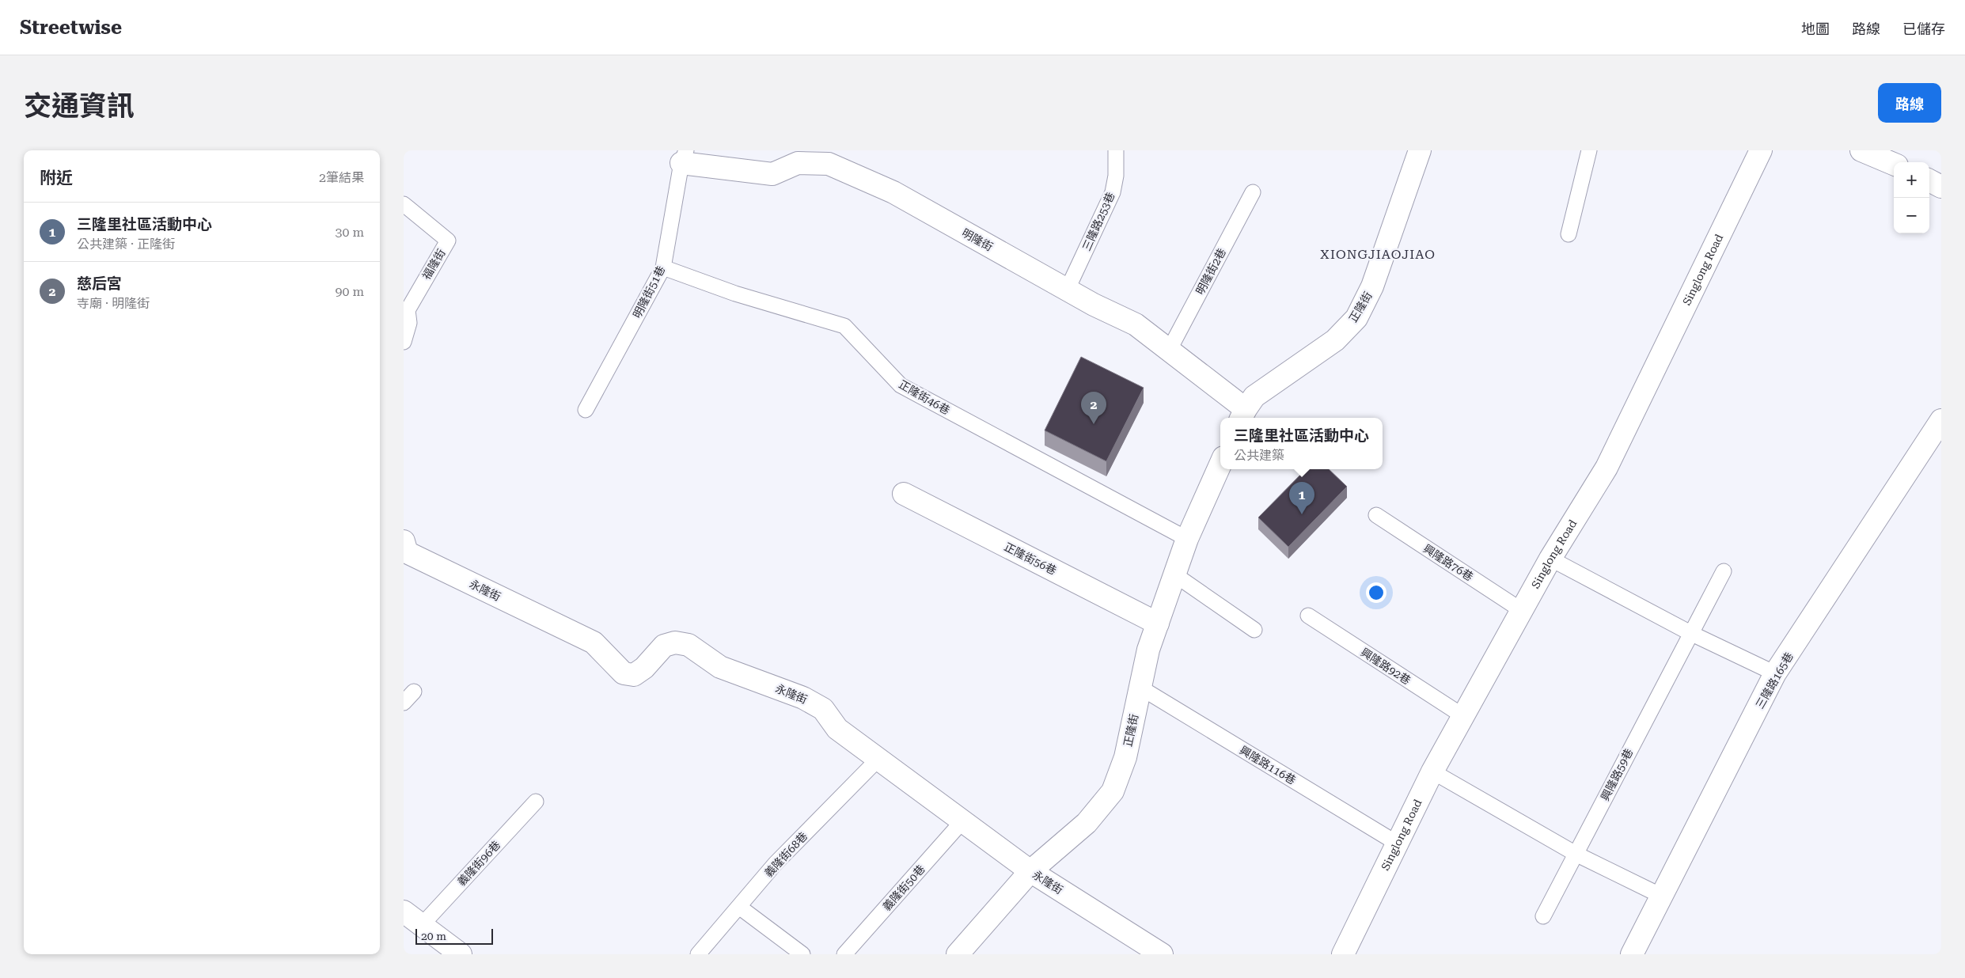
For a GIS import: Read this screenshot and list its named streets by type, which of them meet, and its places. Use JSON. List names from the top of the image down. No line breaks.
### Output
{"streets":{"street":["明隆街","Singlong Road","正隆街","正隆街56巷","永隆街","三隆路165巷"],"lane":["三隆路253巷","福隆街","明隆街2巷","明隆街51巷","正隆街46巷","興隆路76巷","興隆路92巷","興隆路116巷","興隆路59巷","義隆街68巷","義隆街96巷","義隆街50巷"]},"crossings":[["三隆路253巷","明隆街"],["明隆街","明隆街2巷"],["明隆街","明隆街51巷"],["明隆街","正隆街"],["Singlong Road","興隆路76巷"],["Singlong Road","興隆路92巷"],["Singlong Road","興隆路116巷"],["明隆街51巷","正隆街46巷"],["正隆街","正隆街46巷"],["正隆街","正隆街56巷"],["正隆街","永隆街"],["正隆街","興隆路116巷"],["永隆街","義隆街68巷"],["永隆街","義隆街50巷"]],"districts":["XIONGJIAOJIAO"],"scale_bar":"20 m","page":{"header":"Streetwise","nav":["地圖","路線","已儲存"],"title":"交通資訊","buttons":"路線","heading":["附近","2筆結果"],"map_buttons":["+","−"],"list":[{"mark":"1","name":"三隆里社區活動中心","note":"公共建築 · 正隆街","value":"30 m"},{"mark":"2","name":"慈后宮","note":"寺廟 · 明隆街","value":"90 m"}],"pins":["2","1"],"popup":["三隆里社區活動中心","公共建築"],"scale":"20 m"}}
